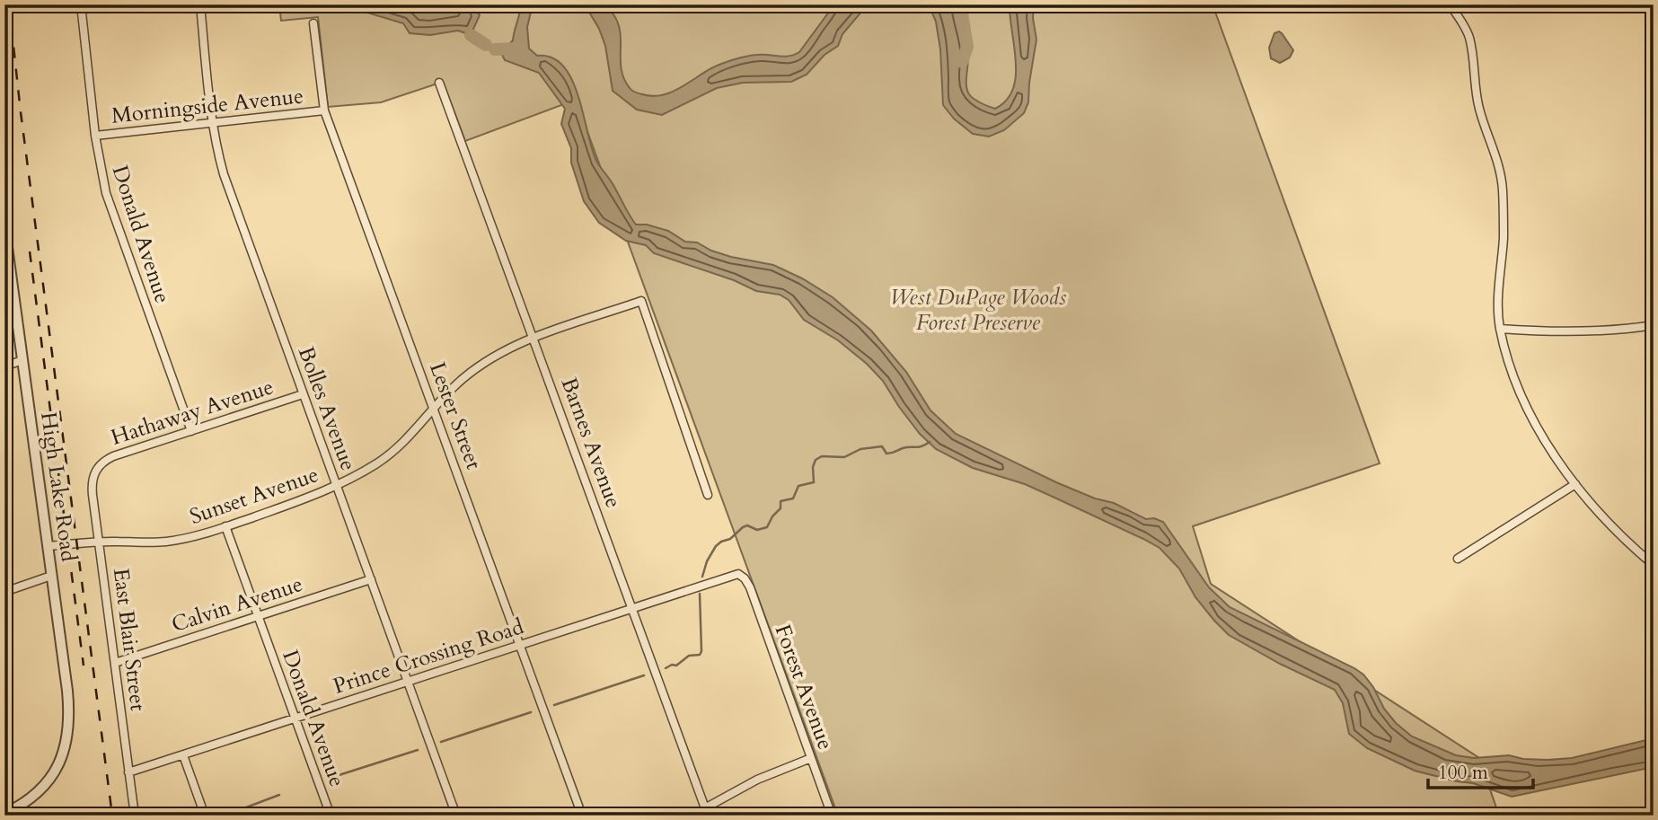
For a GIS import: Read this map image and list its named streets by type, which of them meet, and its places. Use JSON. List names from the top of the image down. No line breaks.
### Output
{"streets":{"street":["Morningside Avenue","Donald Avenue","Bolles Avenue","Hathaway Avenue","Lester Street","Barnes Avenue","High Lake Road","Sunset Avenue","Calvin Avenue","East Blair Street","Prince Crossing Road","Forest Avenue"]},"crossings":[["Morningside Avenue","Donald Avenue"],["Morningside Avenue","Bolles Avenue"],["Morningside Avenue","Lester Street"],["Donald Avenue","Hathaway Avenue"],["Donald Avenue","Sunset Avenue"],["Donald Avenue","Calvin Avenue"],["Donald Avenue","Prince Crossing Road"],["Bolles Avenue","Hathaway Avenue"],["Bolles Avenue","Sunset Avenue"],["Bolles Avenue","Calvin Avenue"],["Bolles Avenue","Prince Crossing Road"],["Hathaway Avenue","East Blair Street"],["Lester Street","Sunset Avenue"],["Lester Street","Prince Crossing Road"],["Barnes Avenue","Sunset Avenue"],["Barnes Avenue","Prince Crossing Road"],["High Lake Road","Sunset Avenue"],["Sunset Avenue","East Blair Street"],["Calvin Avenue","East Blair Street"],["East Blair Street","Prince Crossing Road"],["Prince Crossing Road","Forest Avenue"]],"parks":["West DuPage Woods Forest Preserve"],"scale_bar":"100 m"}
